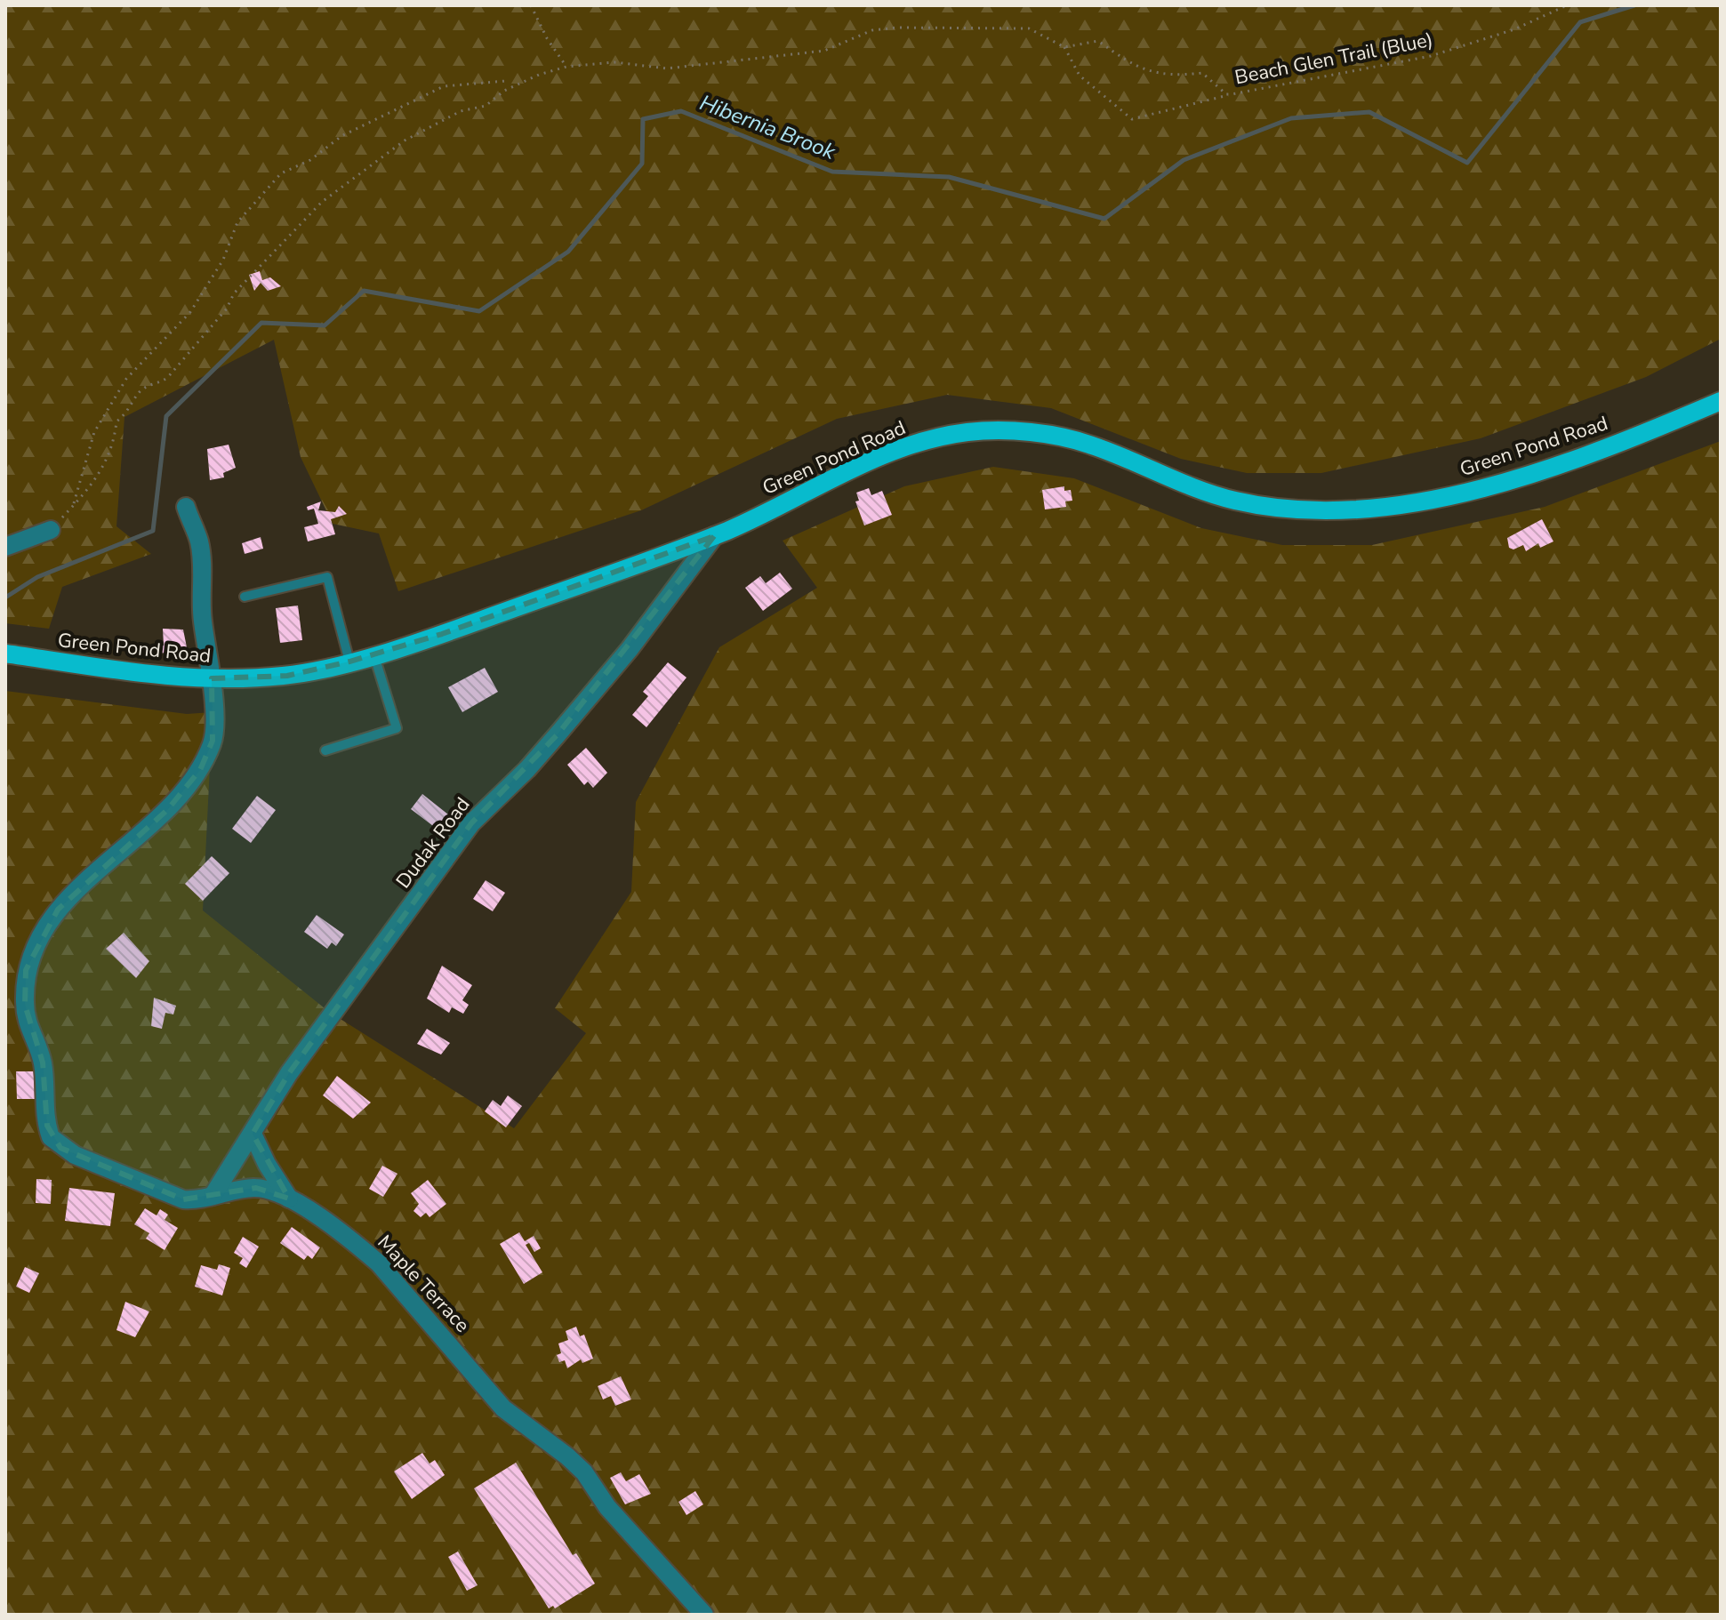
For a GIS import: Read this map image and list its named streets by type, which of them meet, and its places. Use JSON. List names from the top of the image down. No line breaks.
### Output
{"streets":{"main road":["Green Pond Road"],"street":["Dudak Road","Maple Terrace"],"path":["Beach Glen Trail (Blue)"]},"crossings":[["Green Pond Road","Dudak Road"],["Green Pond Road","Maple Terrace"],["Dudak Road","Maple Terrace"]],"water":["Hibernia Brook"]}
